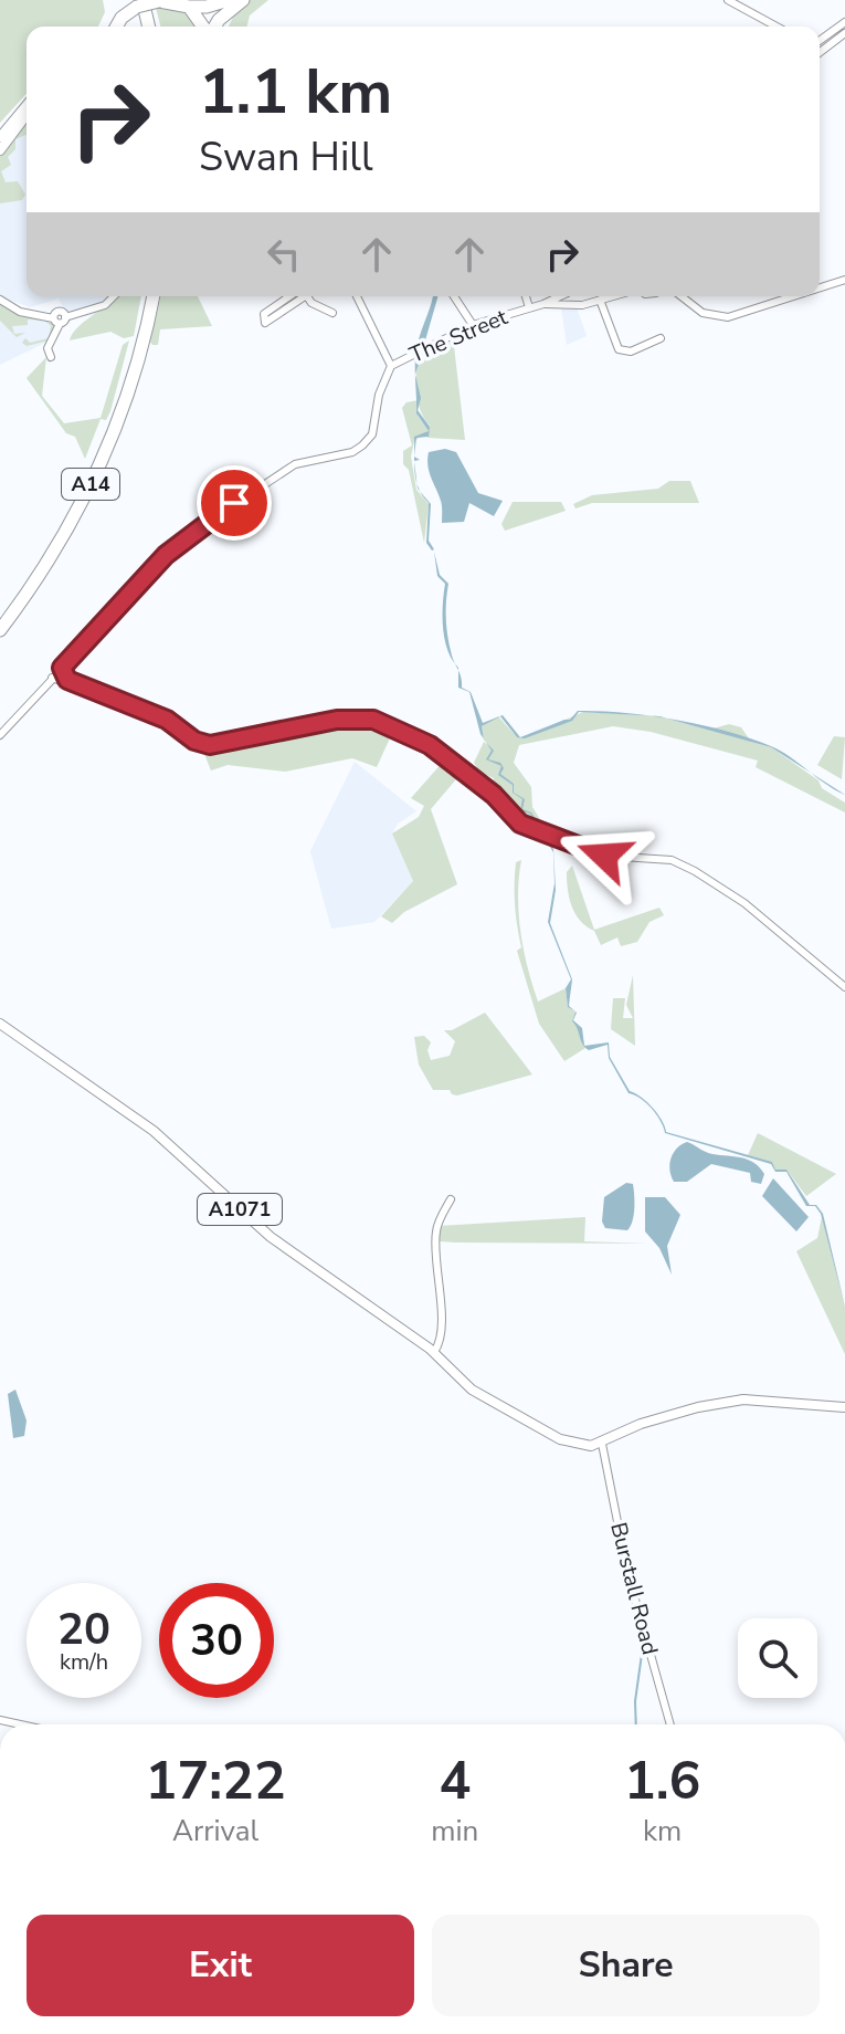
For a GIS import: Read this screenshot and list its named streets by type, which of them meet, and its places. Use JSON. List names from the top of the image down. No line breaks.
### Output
{"streets":{"highway":["A14"],"main road":["A1071"],"street":["The Street","Burstall Road"]},"crossings":[["A1071","Burstall Road"]],"page":{"turn":["1.1 km","Swan Hill"],"speed":"20 km/h","limit":"30","eta":["17:22","Arrival","4","min","1.6","km"],"buttons":["Exit","Share"]}}
